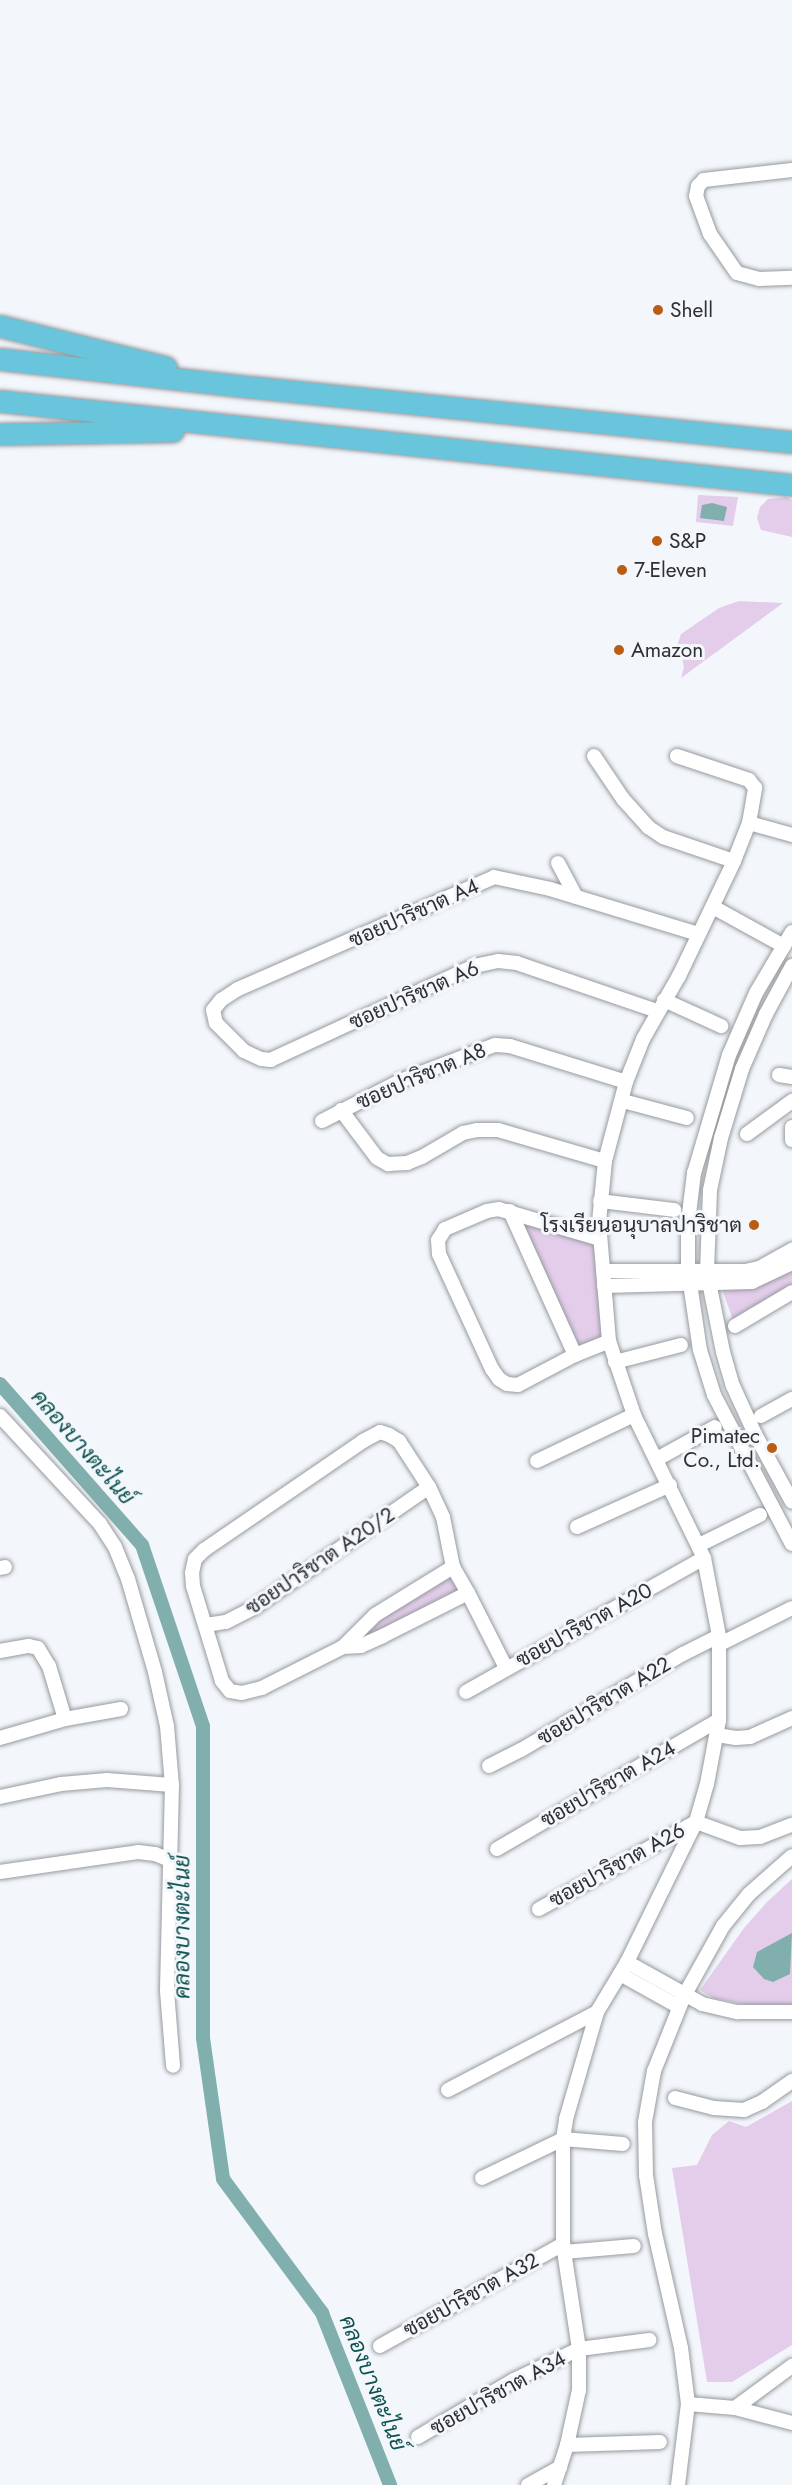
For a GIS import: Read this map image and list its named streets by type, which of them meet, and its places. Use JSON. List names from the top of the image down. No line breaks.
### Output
{"streets":{"street":["ซอยปาริชาต A4","ซอยปาริชาต A6","ซอยปาริชาต A8","ซอยปาริชาต A20/2","ซอยปาริชาต A20","ซอยปาริชาต A22","ซอยปาริชาต A24","ซอยปาริชาต A26","ซอยปาริชาต A32","ซอยปาริชาต A34"]},"crossings":[["ซอยปาริชาต A4","ซอยปาริชาต A6"]],"water":["คลองบางตะไนย์"],"places":["Shell","S&P","7-Eleven","Amazon","โรงเรียนอนุบาลปาริชาต","Pimatec Co., Ltd."]}
